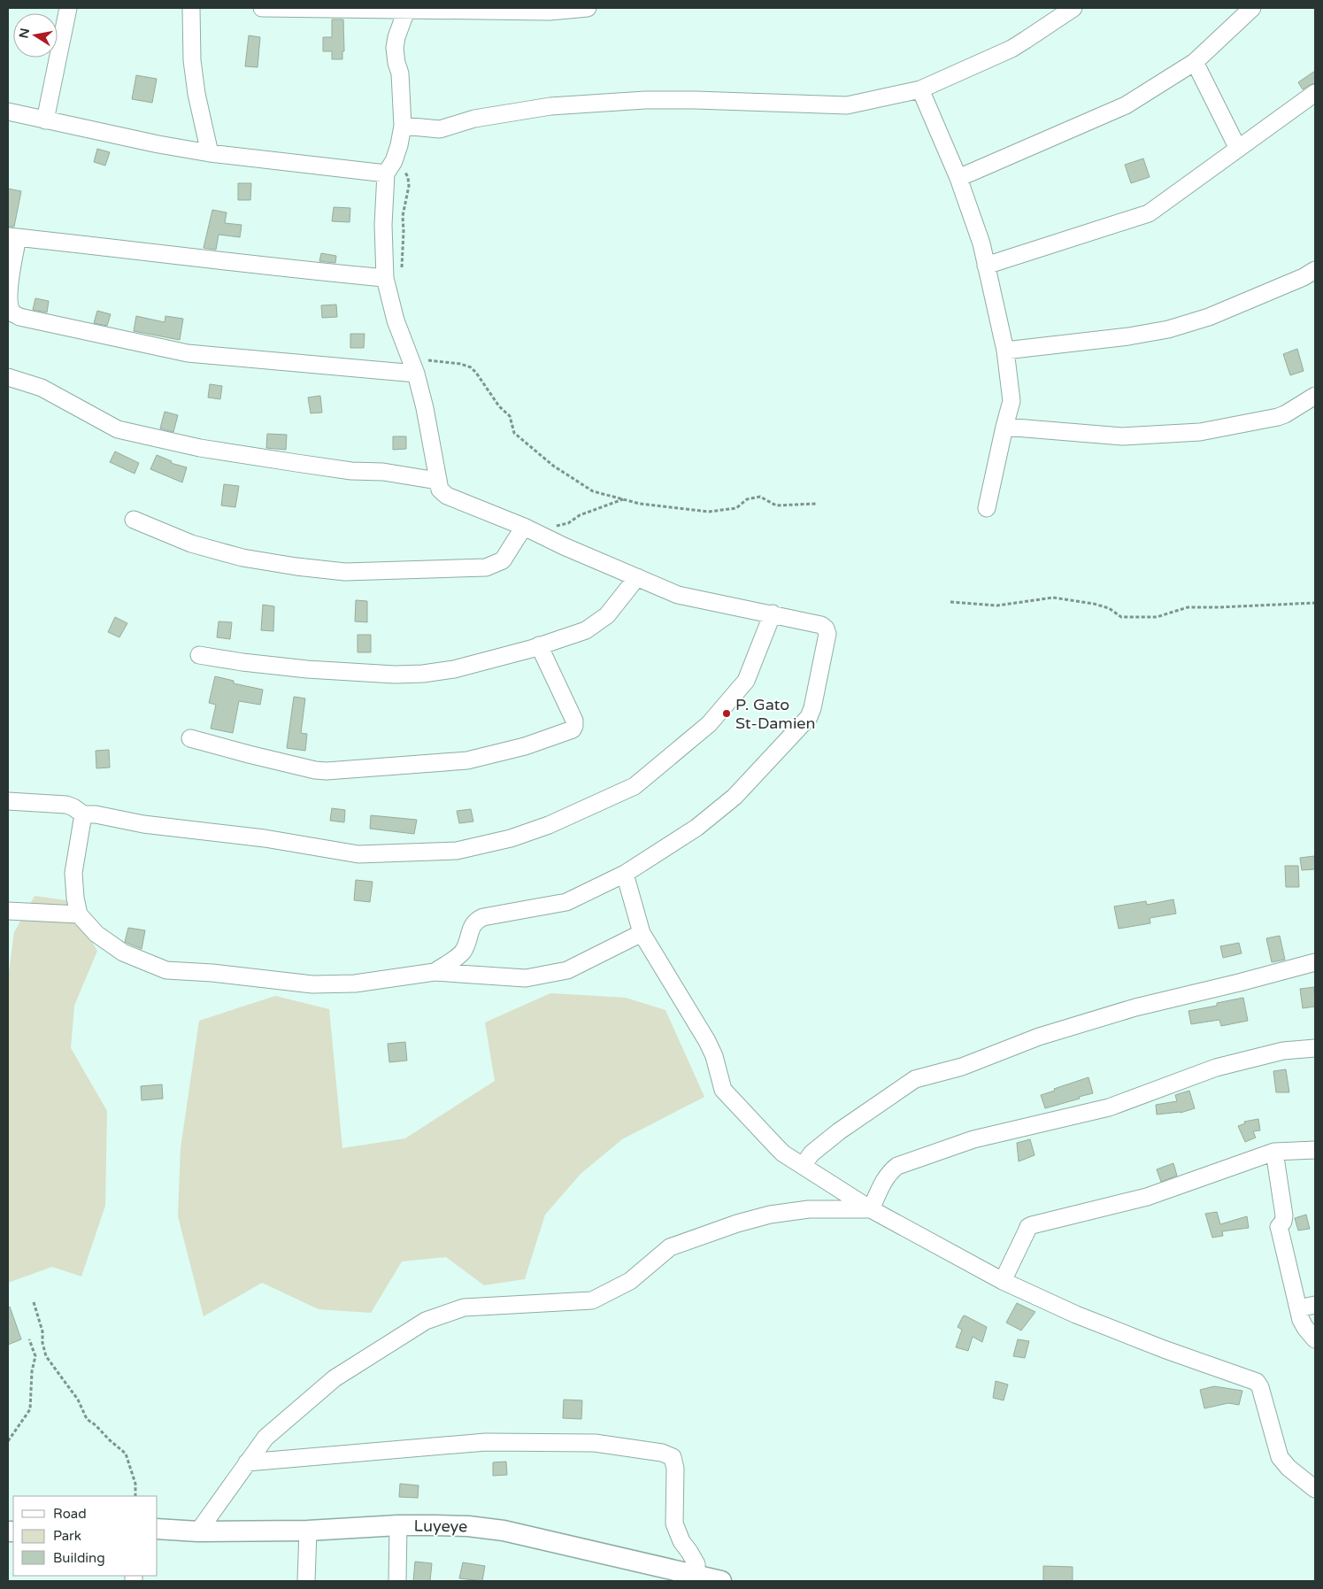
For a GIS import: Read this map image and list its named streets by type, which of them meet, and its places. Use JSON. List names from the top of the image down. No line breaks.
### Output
{"streets":{"street":["Luyeye"]},"places":["P. Gato St-Damien"],"legend":["Road","Park","Building"],"north":"left"}
